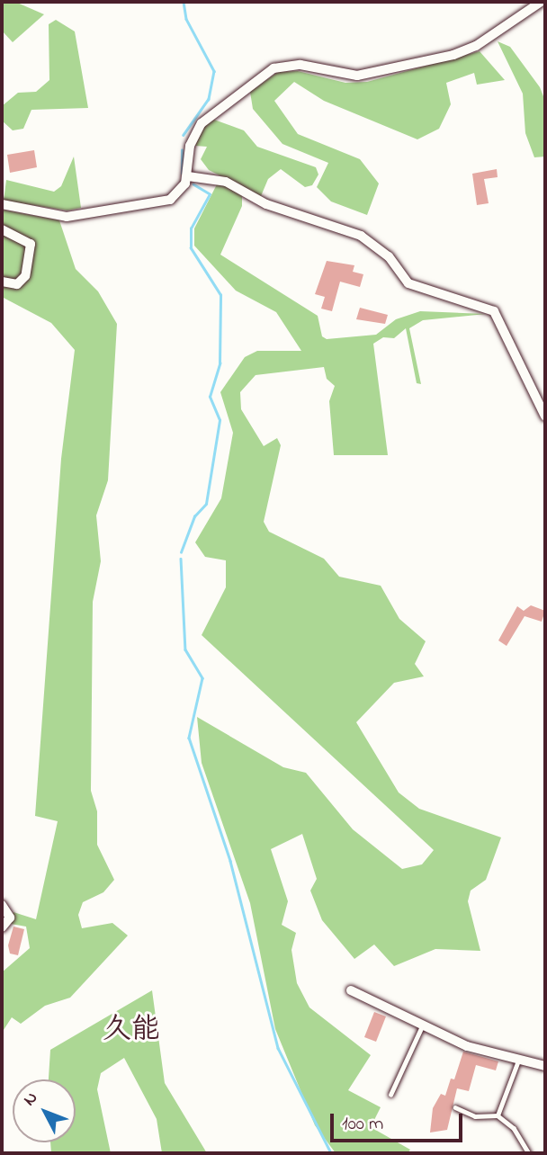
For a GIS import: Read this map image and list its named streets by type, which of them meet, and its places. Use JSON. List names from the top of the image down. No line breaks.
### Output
{"districts":["久能"],"scale_bar":"100 m","north":"top left"}
